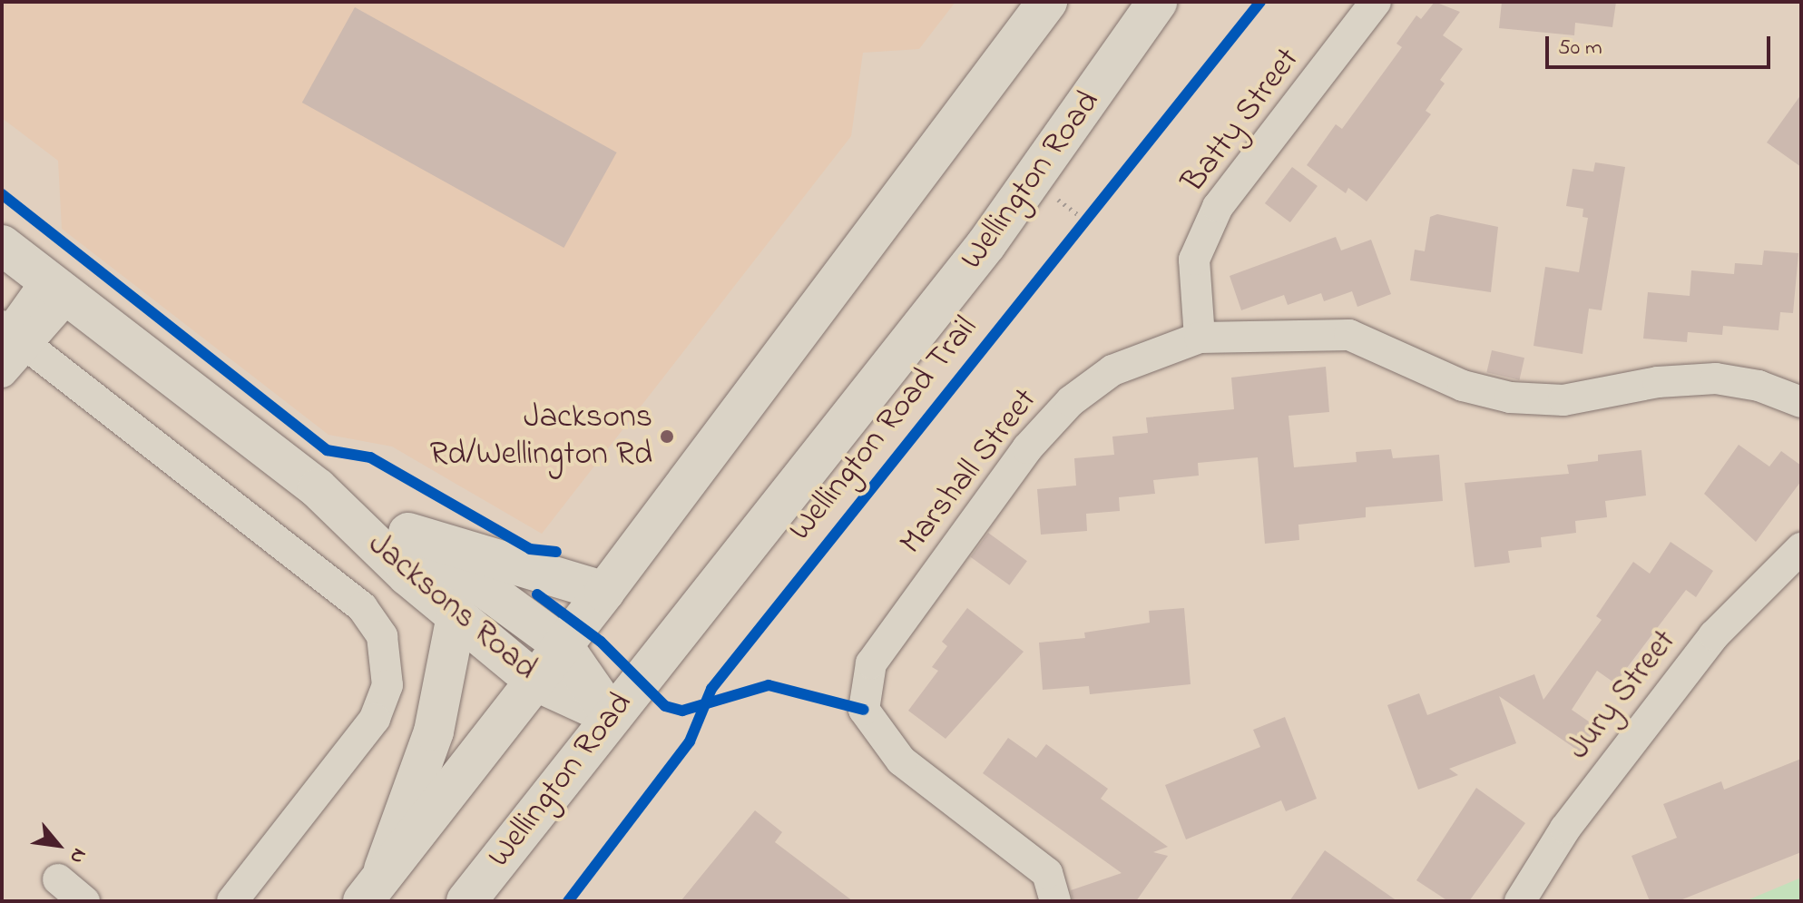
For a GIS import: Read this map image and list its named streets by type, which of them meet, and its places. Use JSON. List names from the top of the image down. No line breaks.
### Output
{"streets":{"main road":["Wellington Road","Jacksons Road"],"street":["Batty Street","Marshall Street","Jury Street"],"cycle path":["Wellington Road Trail"]},"crossings":[["Batty Street","Marshall Street"],["Wellington Road","Jacksons Road"]],"places":["Jacksons Rd/Wellington Rd"],"scale_bar":"50 m","north":"bottom right"}
